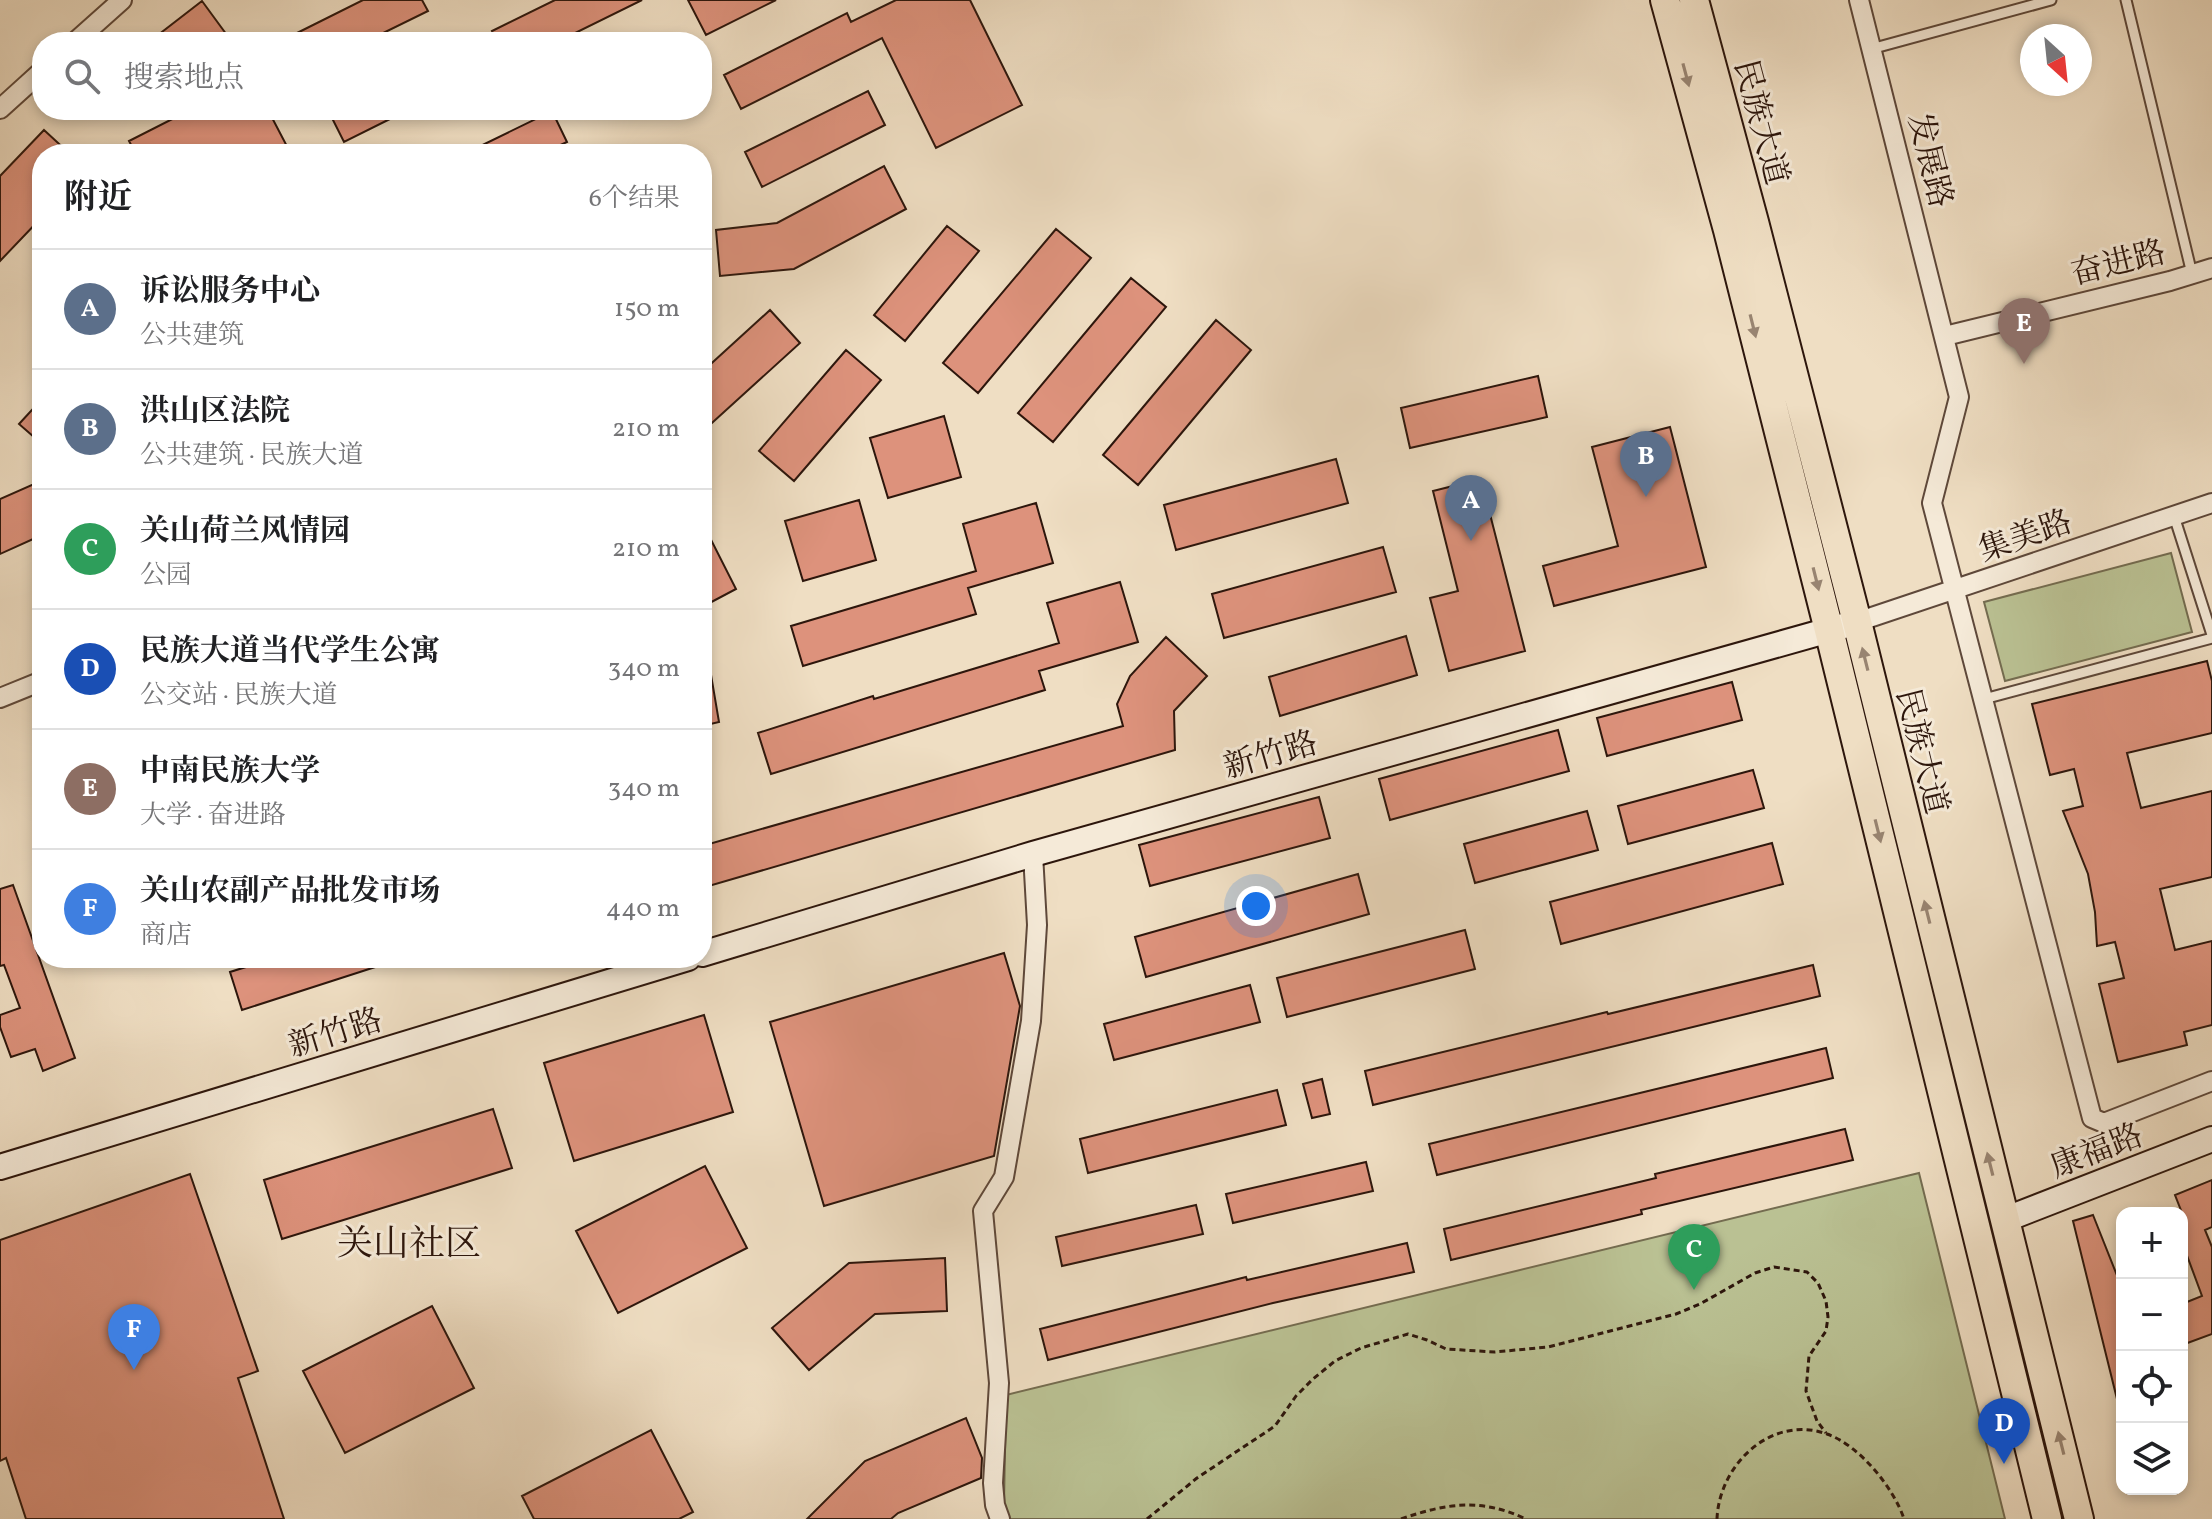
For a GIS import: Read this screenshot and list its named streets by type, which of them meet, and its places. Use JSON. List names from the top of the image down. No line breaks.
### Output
{"streets":{"main road":["民族大道","新竹路","康福路"],"street":["发展路","奋进路","集美路"]},"crossings":[["民族大道","集美路"],["民族大道","新竹路"],["民族大道","康福路"],["发展路","奋进路"],["发展路","集美路"],["集美路","新竹路"]],"districts":["关山社区"],"north":"bottom right","page":{"search":"搜索地点","heading":["附近","6个结果"],"list":[{"mark":"A","name":"诉讼服务中心","note":"公共建筑","value":"150 m"},{"mark":"B","name":"洪山区法院","note":"公共建筑 · 民族大道","value":"210 m"},{"mark":"C","name":"关山荷兰风情园","note":"公园","value":"210 m"},{"mark":"D","name":"民族大道当代学生公寓","note":"公交站 · 民族大道","value":"340 m"},{"mark":"E","name":"中南民族大学","note":"大学 · 奋进路","value":"340 m"},{"mark":"F","name":"关山农副产品批发市场","note":"商店","value":"440 m"}],"pins":["E","B","A","C","F","D"],"map_buttons":["+","−"]}}
